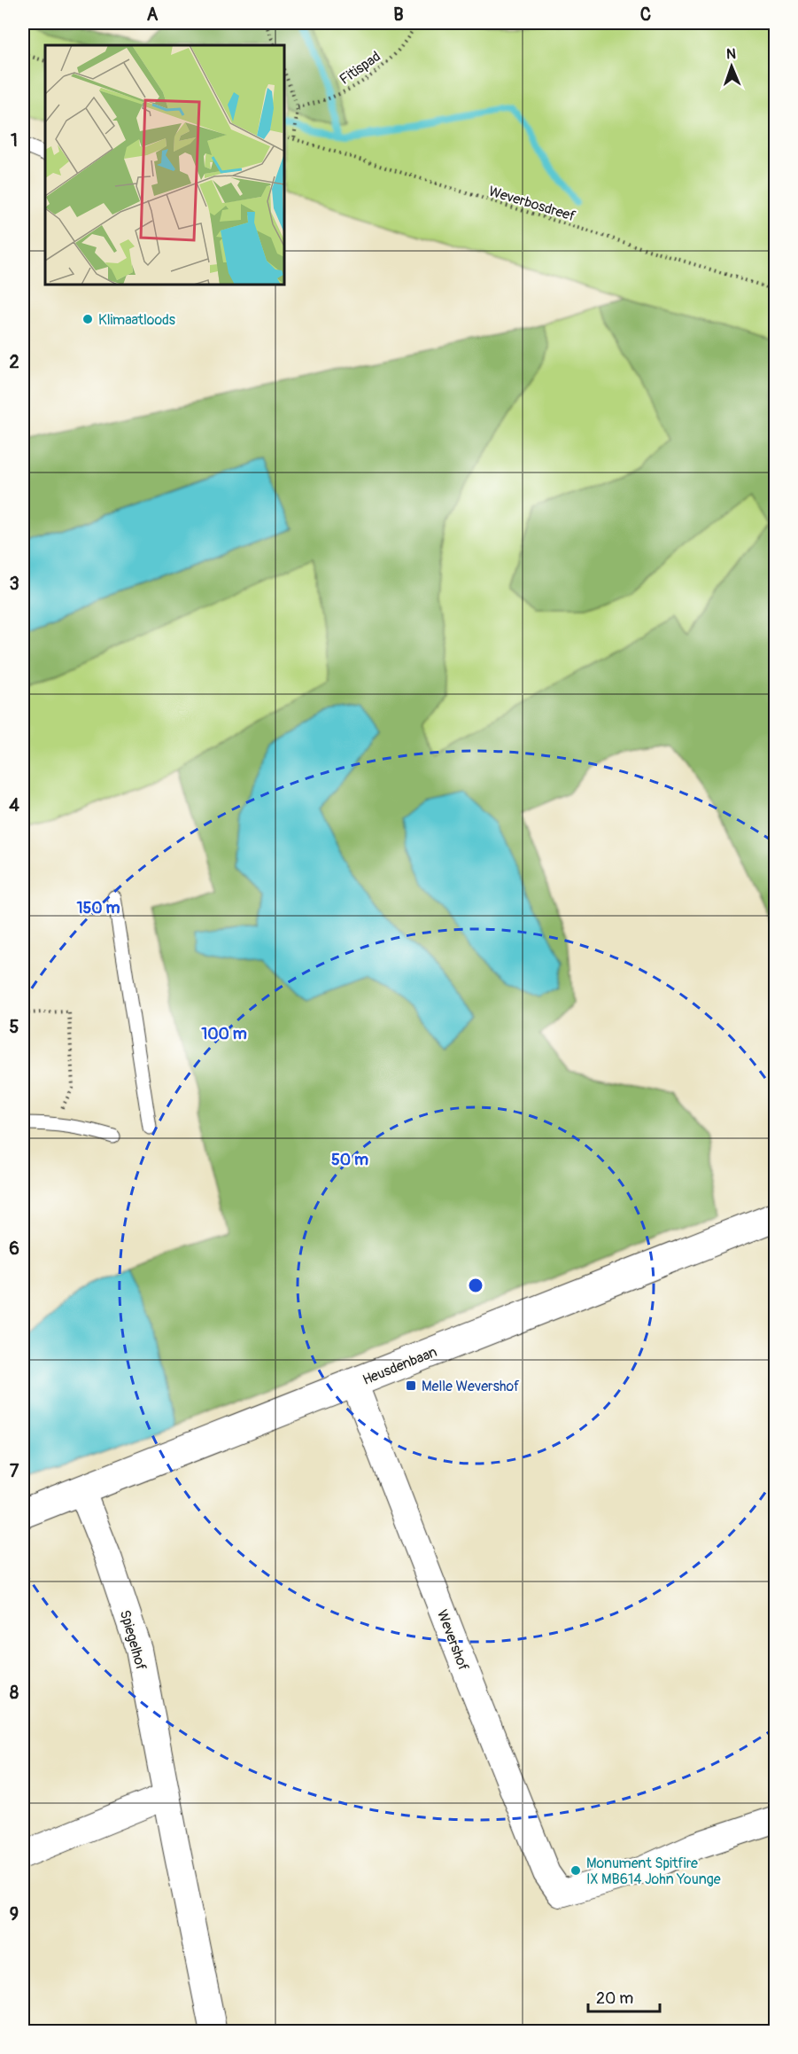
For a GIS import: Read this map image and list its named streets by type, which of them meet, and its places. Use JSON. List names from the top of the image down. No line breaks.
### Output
{"streets":{"main road":["Heusdenbaan"],"street":["Spiegelhof","Wevershof"],"path":["Fitispad","Weverbosdreef"]},"crossings":[["Heusdenbaan","Spiegelhof"],["Heusdenbaan","Wevershof"]],"places":{"other":["Klimaatloods","Monument Spitfire IX MB614 John Younge"],"transit":["Melle Wevershof"]},"scale_bar":"20 m","north":"top","grid":{"columns":["A","B","C"],"rows":["1","2","3","4","5","6","7","8","9"]},"rings":["150 m","100 m","50 m"]}
